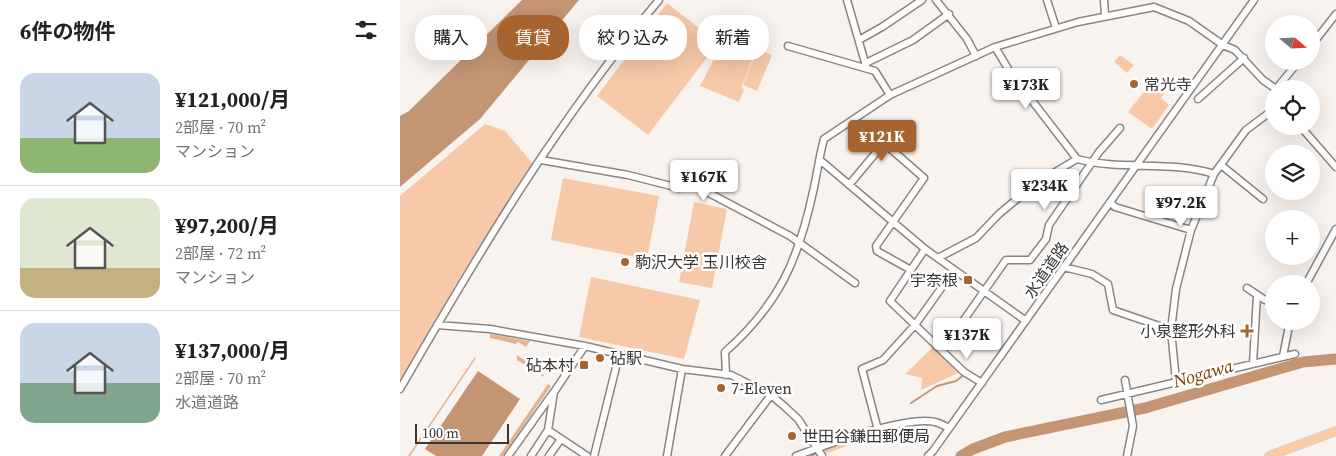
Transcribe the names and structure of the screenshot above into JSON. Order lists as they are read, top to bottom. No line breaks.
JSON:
{"streets":{"street":["水道道路"]},"water":["Nogawa"],"places":{"other":["常光寺","駒沢大学 玉川校舎","砧駅","7-Eleven","世田谷鎌田郵便局"],"transit":["宇奈根","砧本村"],"health":["小泉整形外科"]},"scale_bar":"100 m","north":"right","page":{"heading":"6件の物件","map_buttons":["+","−"],"chip":["購入","賃貸","絞り込み","新着"],"list":[{"name":"¥121,000/月","note":"2部屋 · 70 m² · マンション"},{"name":"¥97,200/月","note":"2部屋 · 72 m² · マンション"},{"name":"¥137,000/月","note":"2部屋 · 70 m² · 水道道路"}],"price":["¥173K","¥121K","¥167K","¥234K","¥97.2K","¥137K"],"scale":"100 m"}}
